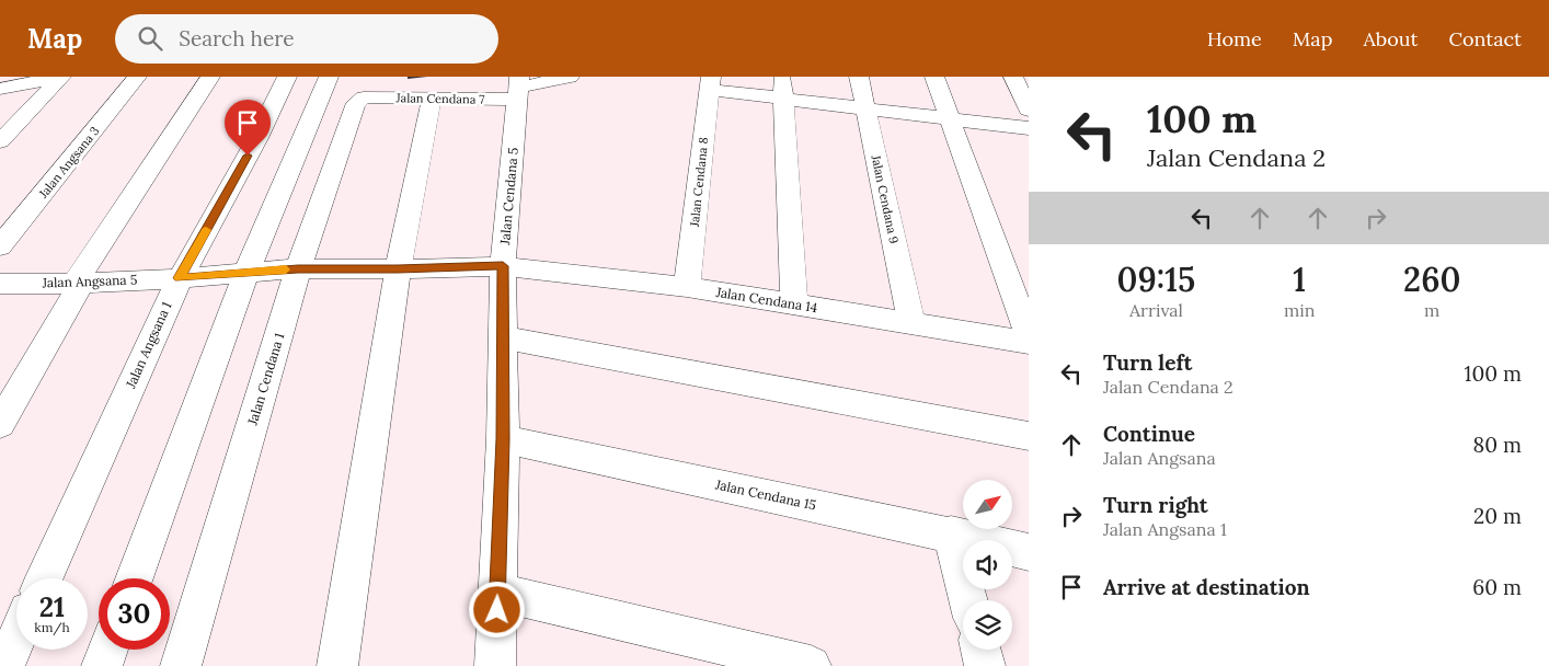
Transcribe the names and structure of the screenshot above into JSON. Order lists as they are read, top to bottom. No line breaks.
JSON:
{"streets":{"street":["Jalan Cendana 7","Jalan Angsana 3","Jalan Cendana 8","Jalan Cendana 5","Jalan Cendana 9","Jalan Angsana 5","Jalan Cendana 14","Jalan Angsana 1","Jalan Cendana 1","Jalan Cendana 15"]},"crossings":[["Jalan Cendana 7","Jalan Cendana 5"],["Jalan Cendana 7","Jalan Cendana 1"],["Jalan Cendana 8","Jalan Cendana 14"],["Jalan Cendana 5","Jalan Cendana 14"],["Jalan Cendana 5","Jalan Cendana 15"],["Jalan Cendana 9","Jalan Cendana 14"],["Jalan Angsana 5","Jalan Cendana 14"],["Jalan Angsana 5","Jalan Angsana 1"],["Jalan Angsana 5","Jalan Cendana 1"],["Jalan Cendana 14","Jalan Cendana 1"]],"north":"top right","page":{"header":"Map","search":"Search here","nav":["Home","Map","About","Contact"],"turn":["100 m","Jalan Cendana 2"],"eta":["09:15","Arrival","1","min","260","m"],"list":[{"name":"Turn left","note":"Jalan Cendana 2","value":"100 m"},{"name":"Continue","note":"Jalan Angsana","value":"80 m"},{"name":"Turn right","note":"Jalan Angsana 1","value":"20 m"},{"name":"Arrive at destination","value":"60 m"}],"speed":"21 km/h","limit":"30"}}
